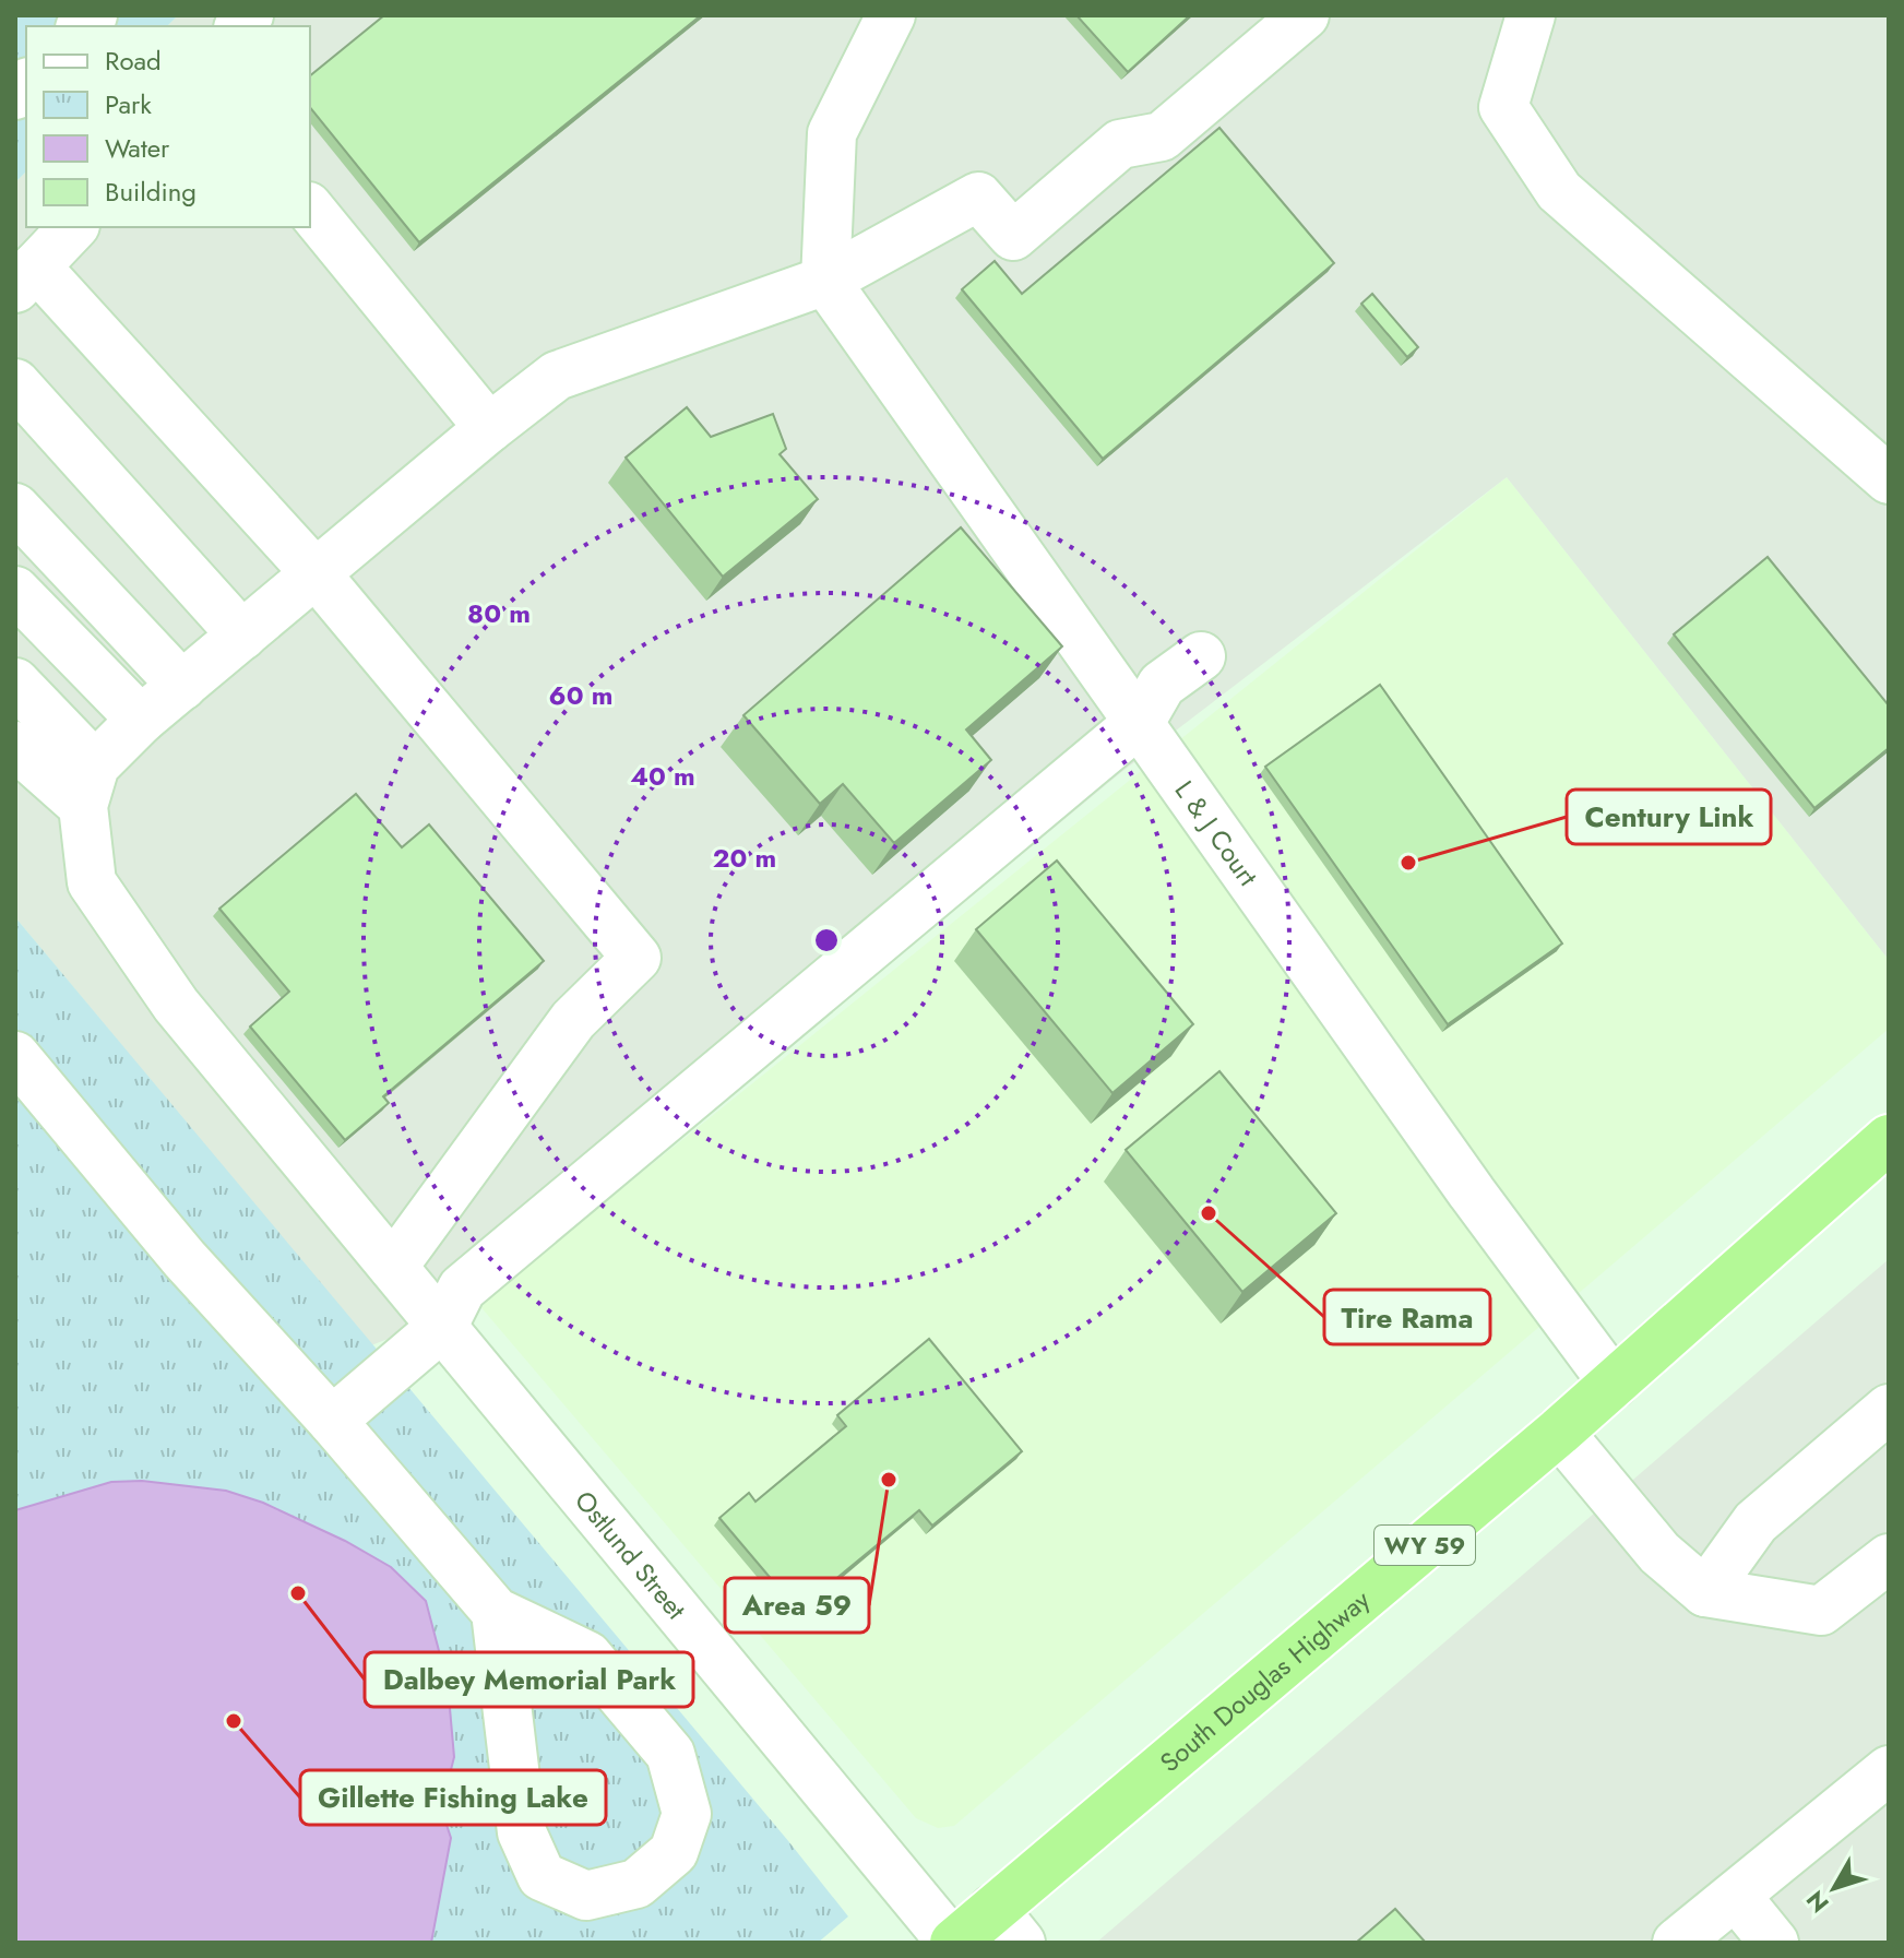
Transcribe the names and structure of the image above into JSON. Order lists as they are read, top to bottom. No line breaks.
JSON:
{"streets":{"highway":["WY 59","South Douglas Highway"],"street":["L & J Court","Ostlund Street"]},"crossings":[["L & J Court","South Douglas Highway"],["Ostlund Street","South Douglas Highway"]],"places":["Century Link","Tire Rama","Area 59","Dalbey Memorial Park","Gillette Fishing Lake"],"legend":["Road","Park","Water","Building"],"north":"bottom left","rings":["80 m","60 m","40 m","20 m"]}
